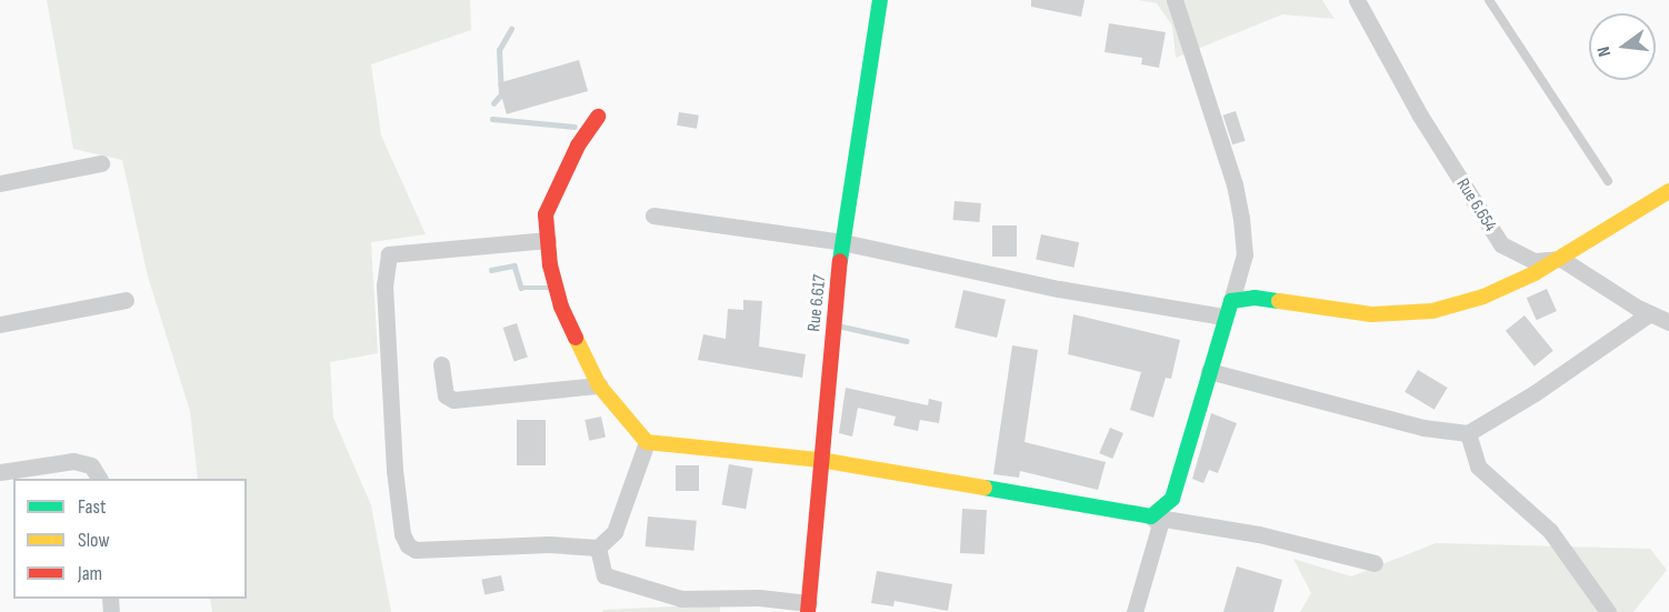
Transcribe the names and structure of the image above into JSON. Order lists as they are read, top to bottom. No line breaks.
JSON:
{"streets":{"street":["Rue 6.654","Rue 6.617"]},"legend":["Fast","Slow","Jam"],"north":"left"}
